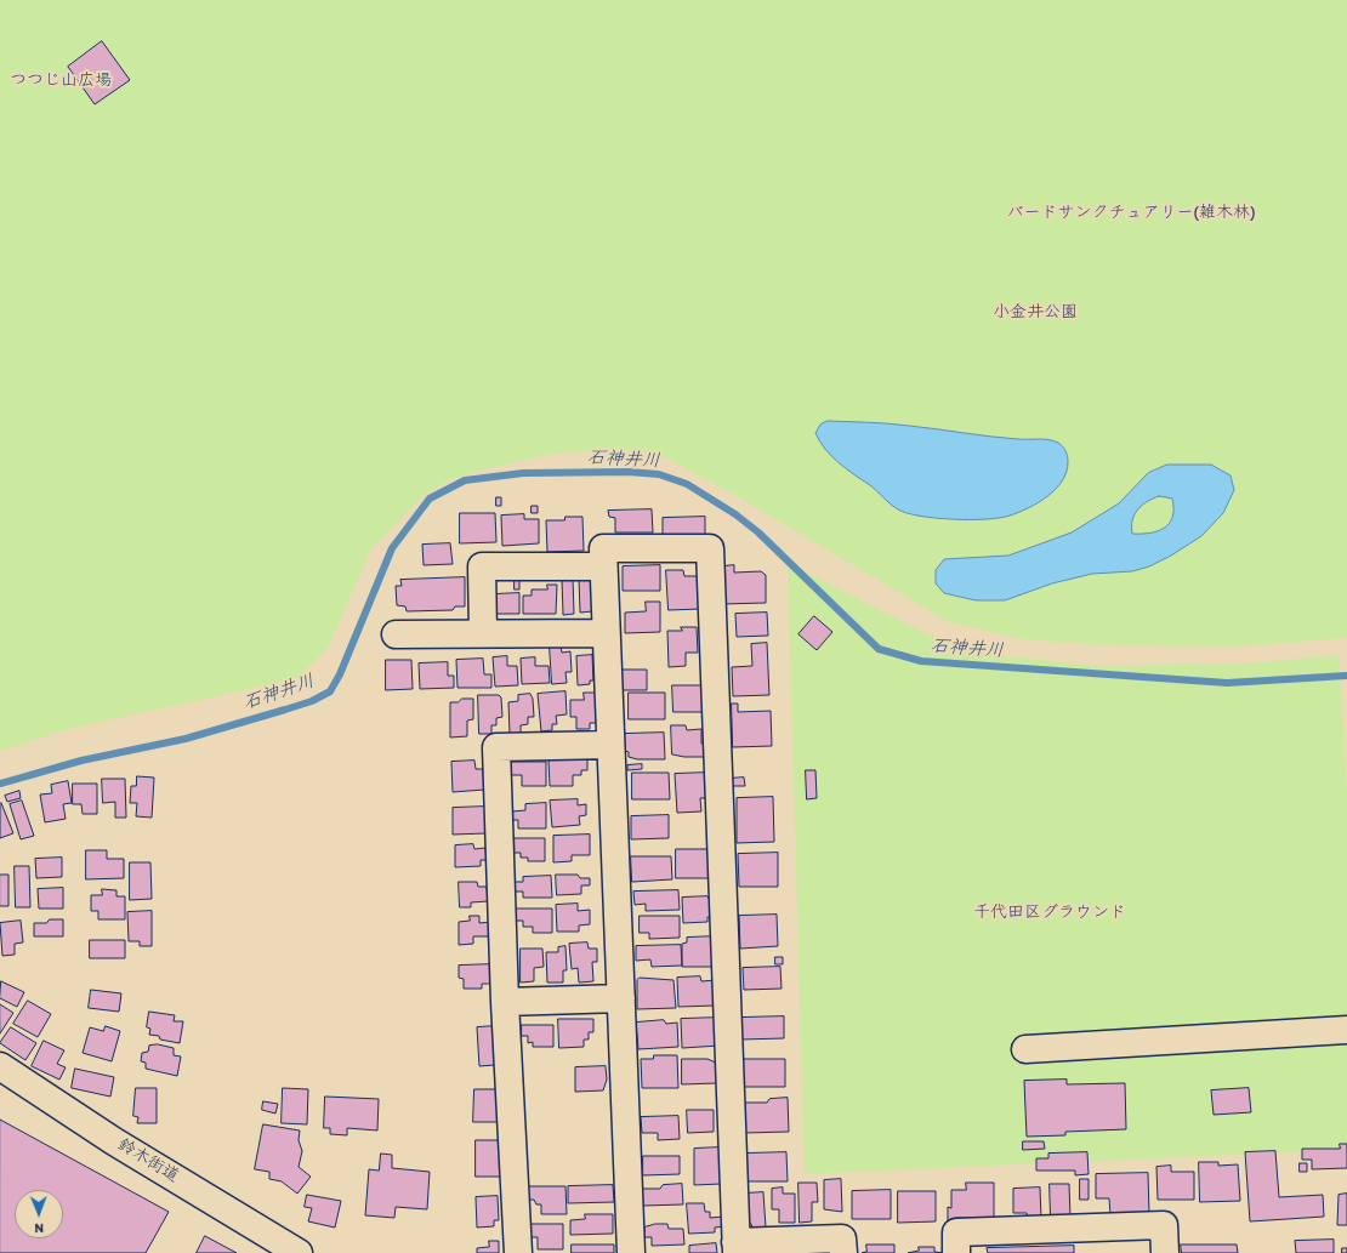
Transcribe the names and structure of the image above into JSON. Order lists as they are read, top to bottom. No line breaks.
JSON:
{"streets":{"street":["鈴木街道"]},"water":["石神井川"],"parks":["つつじ山広場","バードサンクチュアリー(雑木林)","小金井公園","千代田区グラウンド"],"north":"bottom"}
